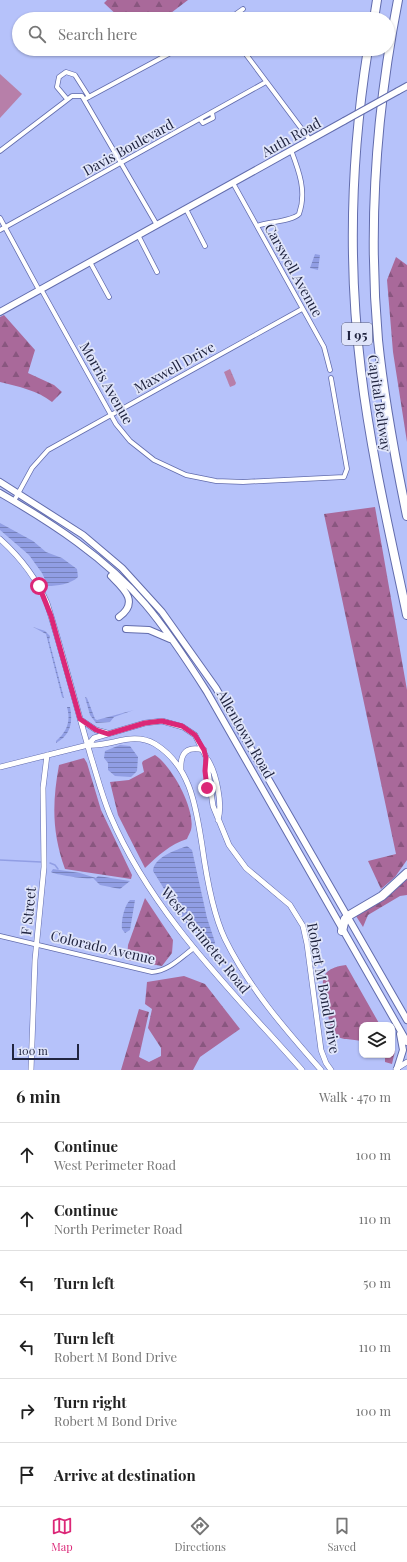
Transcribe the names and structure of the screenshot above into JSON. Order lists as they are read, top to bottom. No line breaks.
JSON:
{"streets":{"highway":["I 95","Capital Beltway"],"main road":["Auth Road","Allentown Road"],"street":["Davis Boulevard","Carswell Avenue","Maxwell Drive","Morris Avenue","F Street","West Perimeter Road","Colorado Avenue","Robert M Bond Drive"]},"crossings":[["Auth Road","Carswell Avenue"],["Auth Road","Morris Avenue"],["Davis Boulevard","Morris Avenue"],["Carswell Avenue","Maxwell Drive"],["Maxwell Drive","Morris Avenue"],["Maxwell Drive","Allentown Road"],["F Street","Colorado Avenue"],["West Perimeter Road","Colorado Avenue"],["West Perimeter Road","Robert M Bond Drive"]],"scale_bar":"100 m","page":{"search":"Search here","scale":"100 m","heading":["6 min","Walk · 470 m"],"list":[["Continue","West Perimeter Road","100 m"],["Continue","North Perimeter Road","110 m"],["Turn left","50 m"],["Turn left","Robert M Bond Drive","110 m"],["Turn right","Robert M Bond Drive","100 m"],"Arrive at destination"],"nav":["Map","Directions","Saved"]}}
